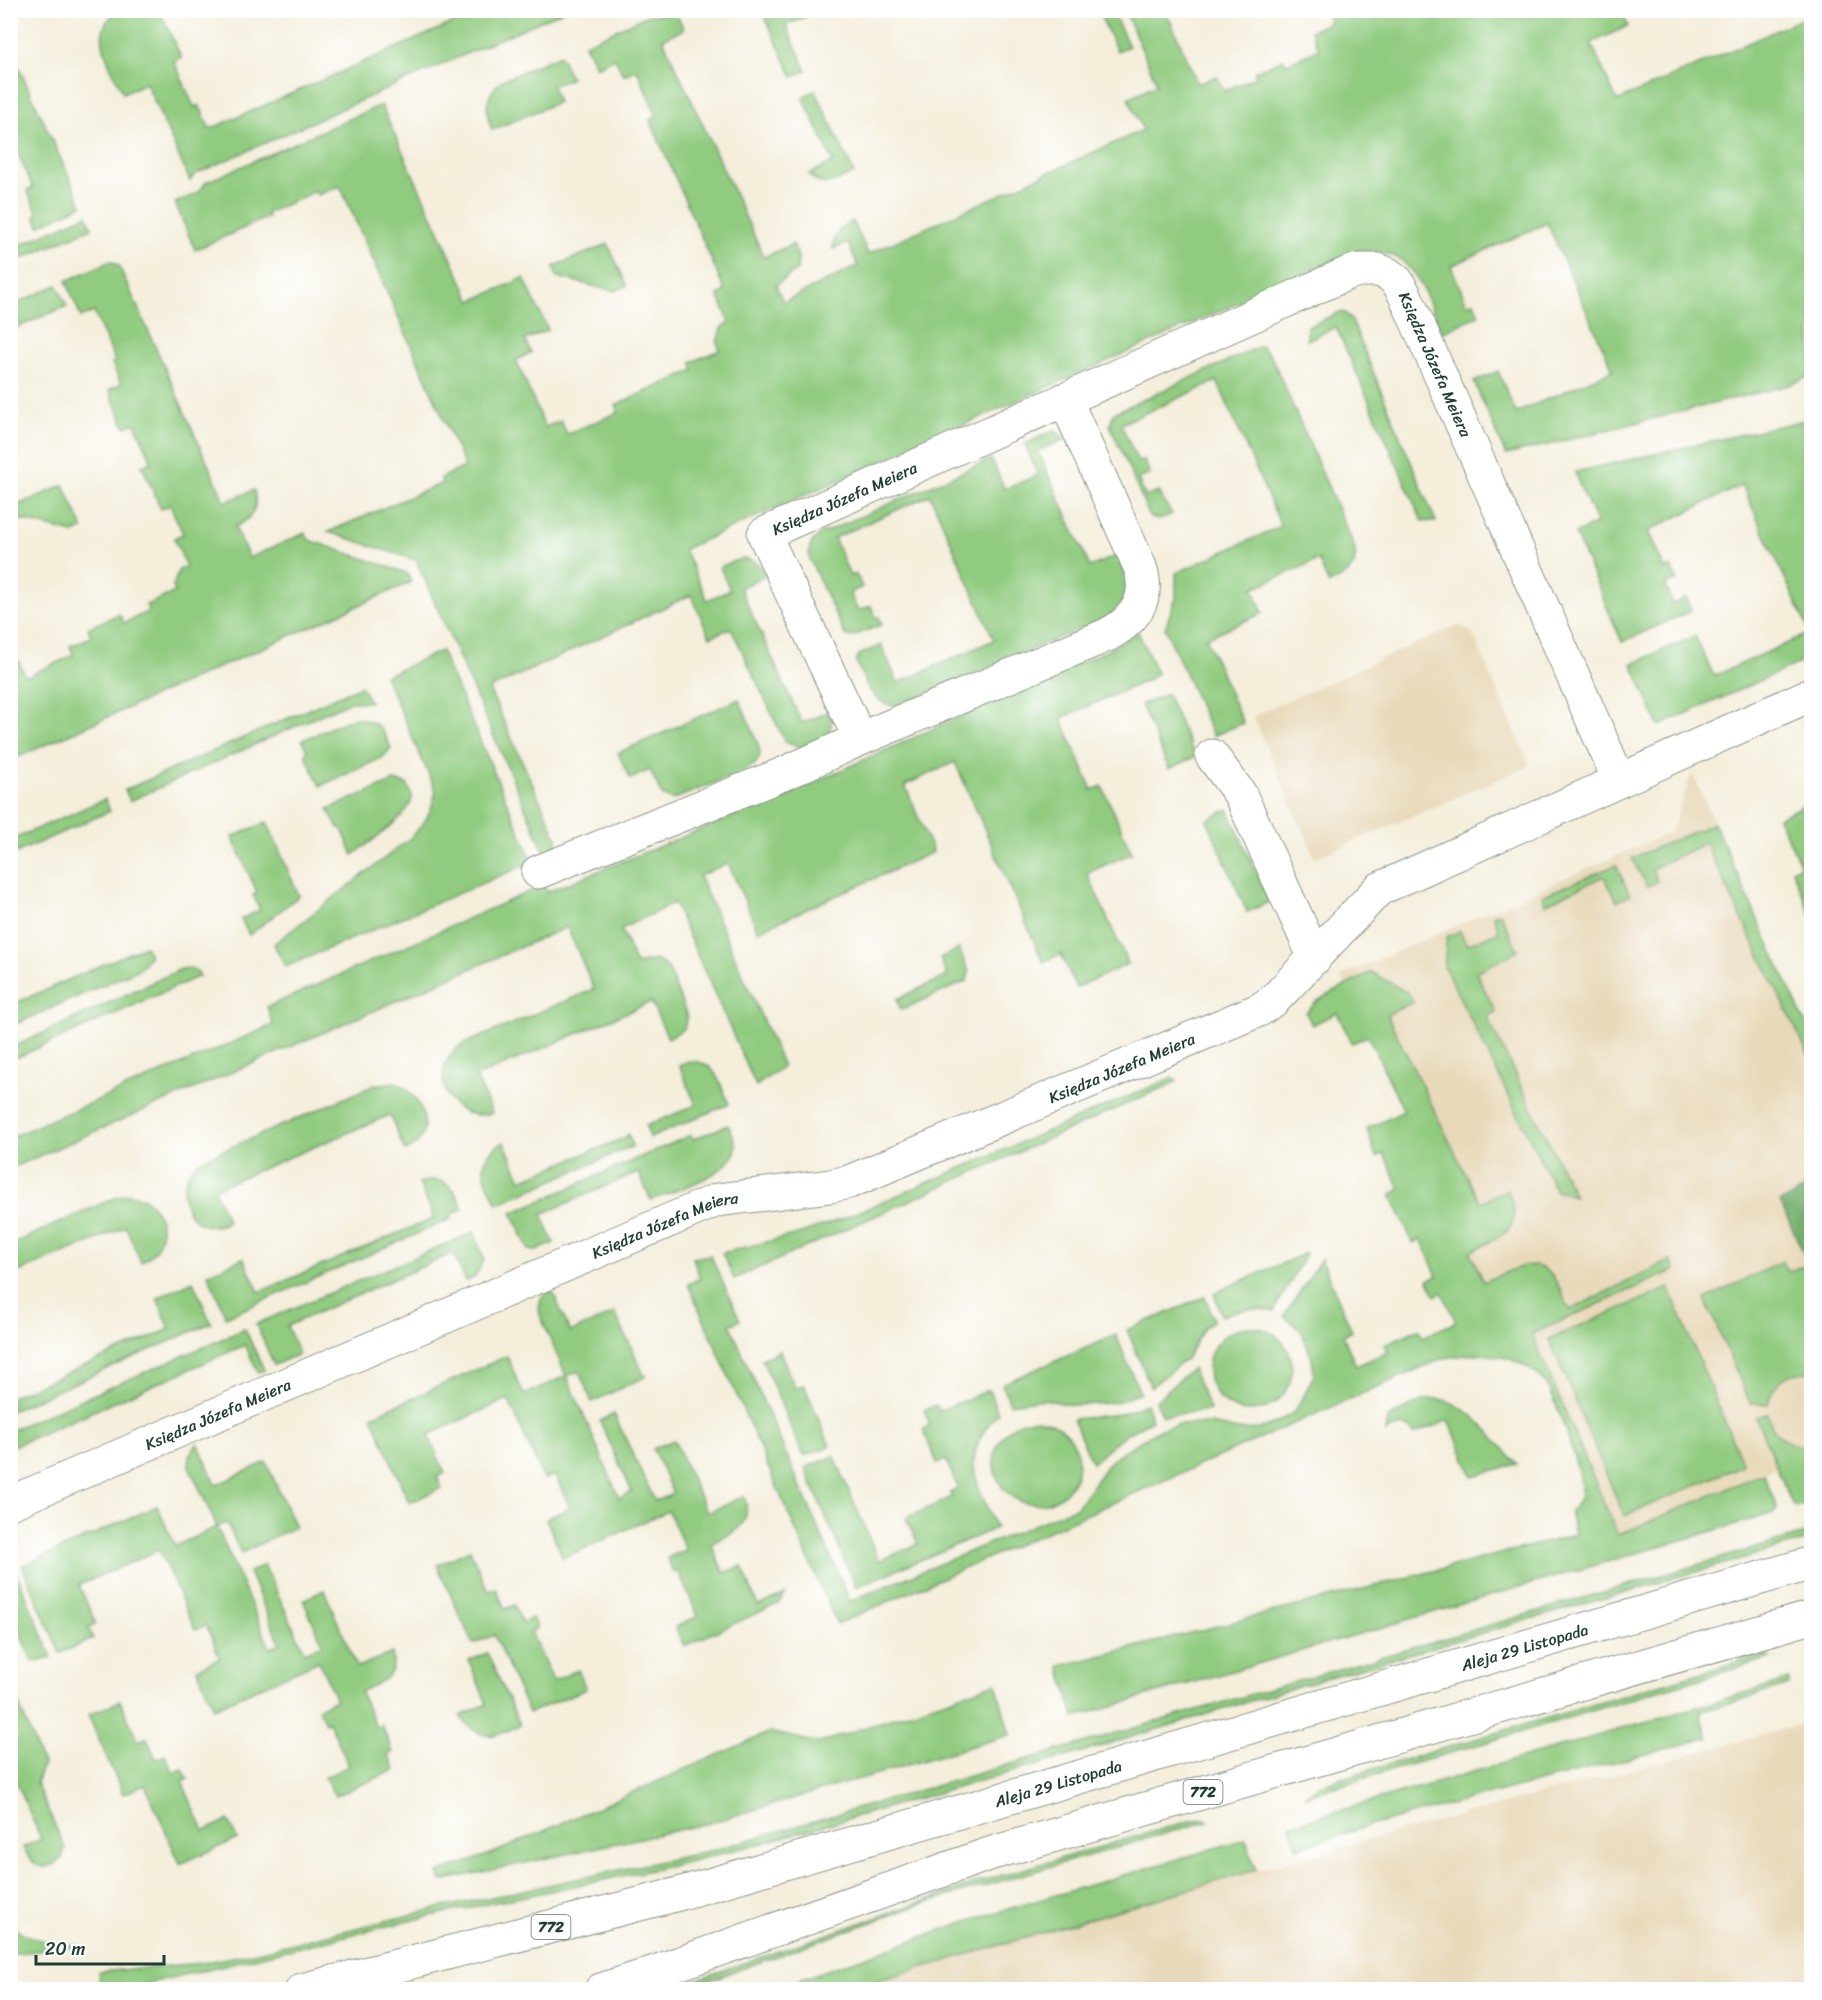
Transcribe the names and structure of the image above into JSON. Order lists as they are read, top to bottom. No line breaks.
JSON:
{"streets":{"street":["Księdza Józefa Meiera","Aleja 29 Listopada","772"]},"scale_bar":"20 m"}
